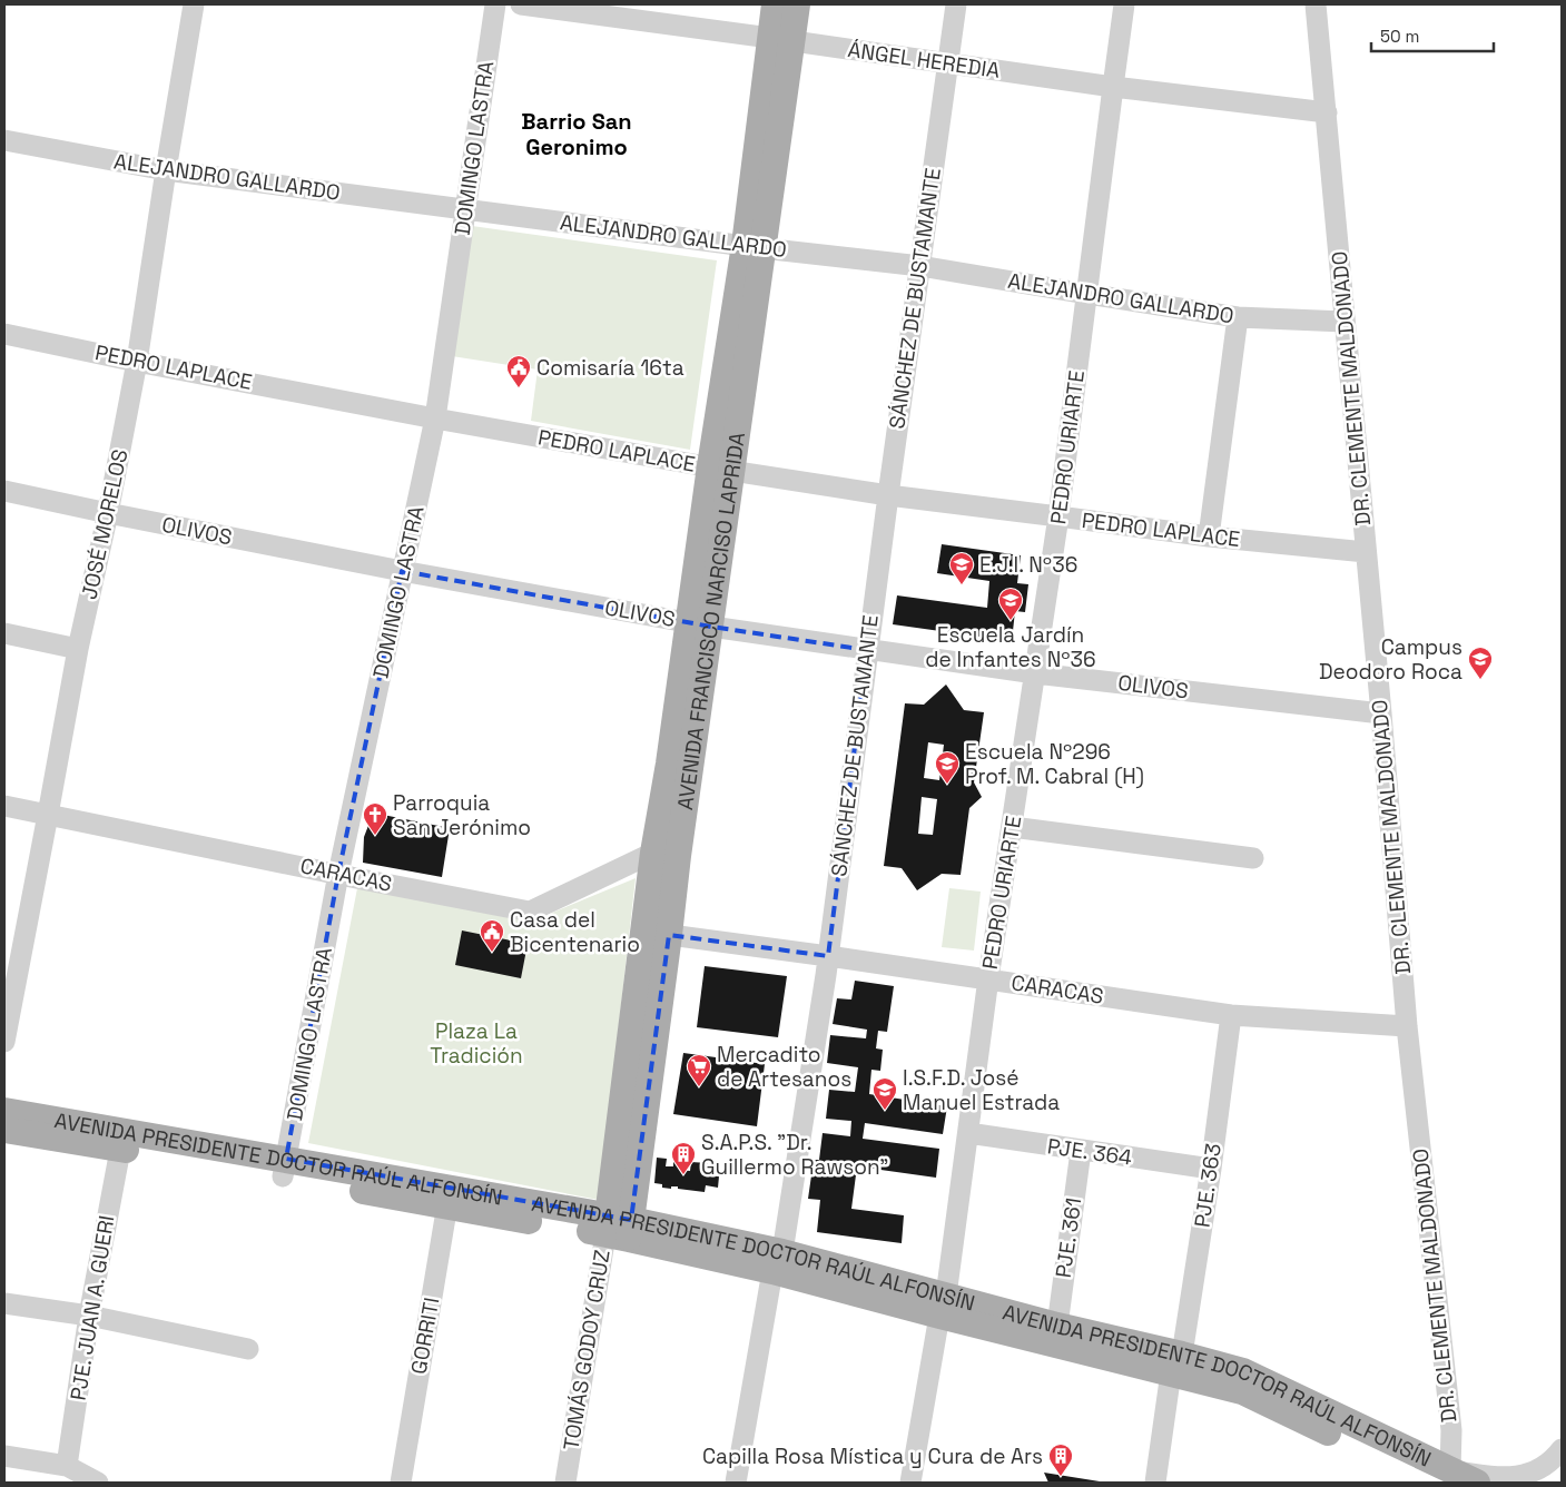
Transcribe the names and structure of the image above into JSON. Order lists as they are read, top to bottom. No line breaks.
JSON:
{"streets":{"main road":["AVENIDA FRANCISCO NARCISO LAPRIDA","AVENIDA PRESIDENTE DOCTOR RAÚL ALFONSÍN"],"street":["ÁNGEL HEREDIA","DOMINGO LASTRA","ALEJANDRO GALLARDO","SÁNCHEZ DE BUSTAMANTE","PEDRO LAPLACE","DR. CLEMENTE MALDONADO","PEDRO URIARTE","JOSÉ MORELOS","OLIVOS","CARACAS","PJE. 364","PJE. 363","PJE. 361","PJE. JUAN A. GUERI","GORRITI","TOMÁS GODOY CRUZ"]},"crossings":[["ÁNGEL HEREDIA","SÁNCHEZ DE BUSTAMANTE"],["ÁNGEL HEREDIA","DR. CLEMENTE MALDONADO"],["ÁNGEL HEREDIA","PEDRO URIARTE"],["ÁNGEL HEREDIA","AVENIDA FRANCISCO NARCISO LAPRIDA"],["DOMINGO LASTRA","ALEJANDRO GALLARDO"],["DOMINGO LASTRA","PEDRO LAPLACE"],["DOMINGO LASTRA","OLIVOS"],["DOMINGO LASTRA","CARACAS"],["DOMINGO LASTRA","AVENIDA PRESIDENTE DOCTOR RAÚL ALFONSÍN"],["ALEJANDRO GALLARDO","SÁNCHEZ DE BUSTAMANTE"],["ALEJANDRO GALLARDO","DR. CLEMENTE MALDONADO"],["ALEJANDRO GALLARDO","PEDRO URIARTE"],["ALEJANDRO GALLARDO","JOSÉ MORELOS"],["ALEJANDRO GALLARDO","AVENIDA FRANCISCO NARCISO LAPRIDA"],["SÁNCHEZ DE BUSTAMANTE","PEDRO LAPLACE"],["SÁNCHEZ DE BUSTAMANTE","OLIVOS"],["SÁNCHEZ DE BUSTAMANTE","CARACAS"],["SÁNCHEZ DE BUSTAMANTE","AVENIDA PRESIDENTE DOCTOR RAÚL ALFONSÍN"],["PEDRO LAPLACE","DR. CLEMENTE MALDONADO"],["PEDRO LAPLACE","PEDRO URIARTE"],["PEDRO LAPLACE","JOSÉ MORELOS"],["PEDRO LAPLACE","AVENIDA FRANCISCO NARCISO LAPRIDA"],["DR. CLEMENTE MALDONADO","OLIVOS"],["DR. CLEMENTE MALDONADO","CARACAS"],["DR. CLEMENTE MALDONADO","AVENIDA PRESIDENTE DOCTOR RAÚL ALFONSÍN"],["PEDRO URIARTE","OLIVOS"],["PEDRO URIARTE","CARACAS"],["PEDRO URIARTE","PJE. 364"],["PEDRO URIARTE","AVENIDA PRESIDENTE DOCTOR RAÚL ALFONSÍN"],["JOSÉ MORELOS","OLIVOS"],["JOSÉ MORELOS","CARACAS"],["OLIVOS","AVENIDA FRANCISCO NARCISO LAPRIDA"],["AVENIDA FRANCISCO NARCISO LAPRIDA","CARACAS"],["AVENIDA FRANCISCO NARCISO LAPRIDA","AVENIDA PRESIDENTE DOCTOR RAÚL ALFONSÍN"],["AVENIDA FRANCISCO NARCISO LAPRIDA","TOMÁS GODOY CRUZ"],["CARACAS","PJE. 363"],["PJE. 364","PJE. 363"],["PJE. 364","PJE. 361"],["AVENIDA PRESIDENTE DOCTOR RAÚL ALFONSÍN","PJE. 363"],["AVENIDA PRESIDENTE DOCTOR RAÚL ALFONSÍN","PJE. 361"],["AVENIDA PRESIDENTE DOCTOR RAÚL ALFONSÍN","PJE. JUAN A. GUERI"],["AVENIDA PRESIDENTE DOCTOR RAÚL ALFONSÍN","GORRITI"],["AVENIDA PRESIDENTE DOCTOR RAÚL ALFONSÍN","TOMÁS GODOY CRUZ"]],"districts":["Barrio San Geronimo"],"parks":["Plaza La Tradición"],"places":{"public building":["Comisaría 16ta","Casa del Bicentenario"],"school or university":["E.J.I. Nº36","Escuela Jardín de Infantes Nº36","Campus Deodoro Roca","Escuela Nº296 Prof. M. Cabral (H)","I.S.F.D. José Manuel Estrada"],"church":["Parroquia San Jerónimo"],"supermarket":["Mercadito de Artesanos"],"building":["S.A.P.S. \"Dr. Guillermo Rawson\"","Capilla Rosa Mística y Cura de Ars"]},"scale_bar":"50 m"}
